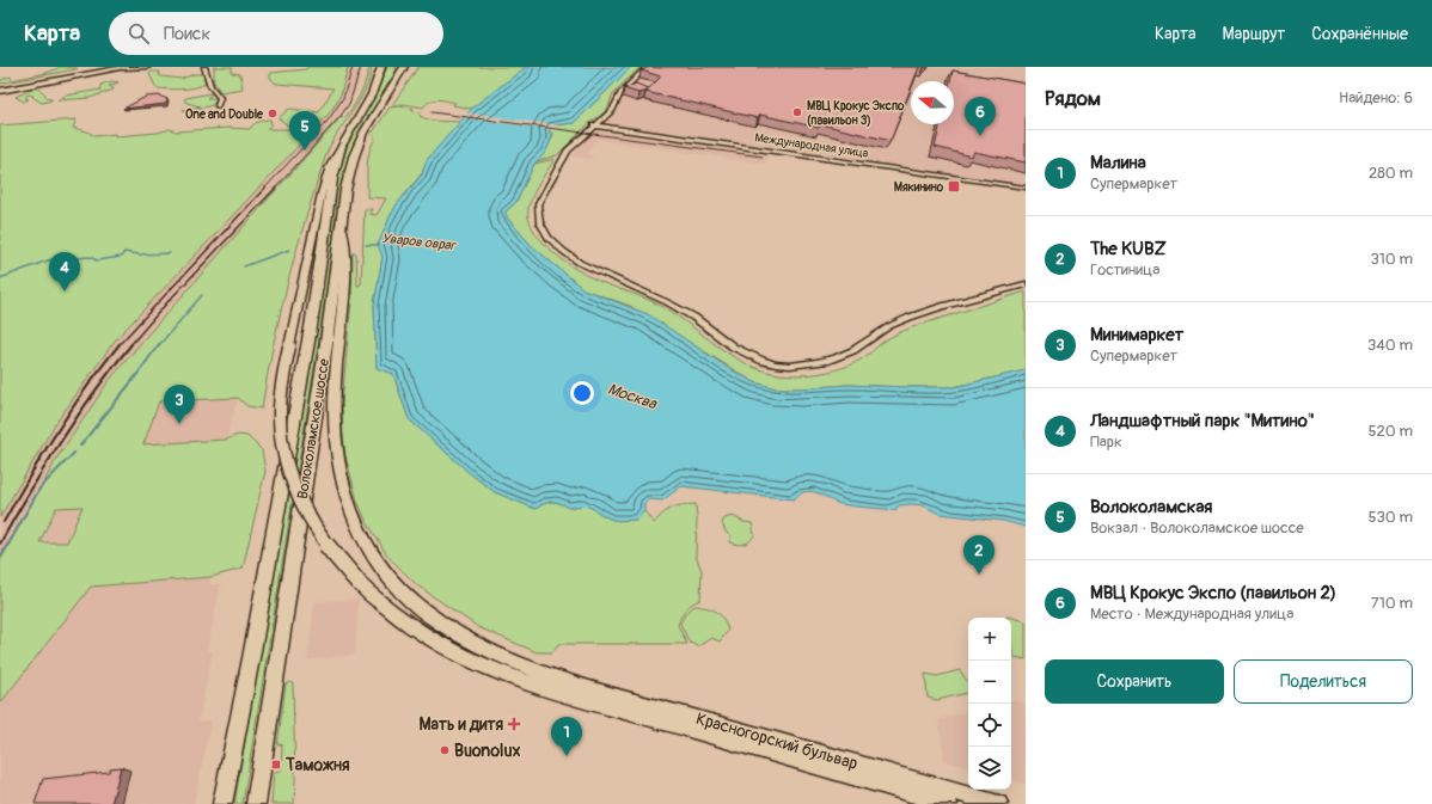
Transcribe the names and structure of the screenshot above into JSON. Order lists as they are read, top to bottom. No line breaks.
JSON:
{"streets":{"main road":["Волоколамское шоссе","Красногорский бульвар"],"street":["Международная улица"]},"crossings":[["Волоколамское шоссе","Красногорский бульвар"]],"water":["Уваров овраг","Москва"],"places":{"other":["МВЦ Крокус Экспо (павильон 3)","One and Double","Buonolux"],"transit":["Мякинино","Таможня"],"health":["Мать и дитя"]},"north":"left","page":{"header":"Карта","search":"Поиск","nav":["Карта","Маршрут","Сохранённые"],"heading":["Рядом","Найдено: 6"],"pins":["6","5","4","3","2","1"],"list":[{"mark":"1","name":"Малина","note":"Супермаркет","value":"280 m"},{"mark":"2","name":"The KUBZ","note":"Гостиница","value":"310 m"},{"mark":"3","name":"Минимаркет","note":"Супермаркет","value":"340 m"},{"mark":"4","name":"Ландшафтный парк \"Митино\"","note":"Парк","value":"520 m"},{"mark":"5","name":"Волоколамская","note":"Вокзал · Волоколамское шоссе","value":"530 m"},{"mark":"6","name":"МВЦ Крокус Экспо (павильон 2)","note":"Место · Международная улица","value":"710 m"}],"map_buttons":["+","−"],"buttons":["Сохранить","Поделиться"]}}
